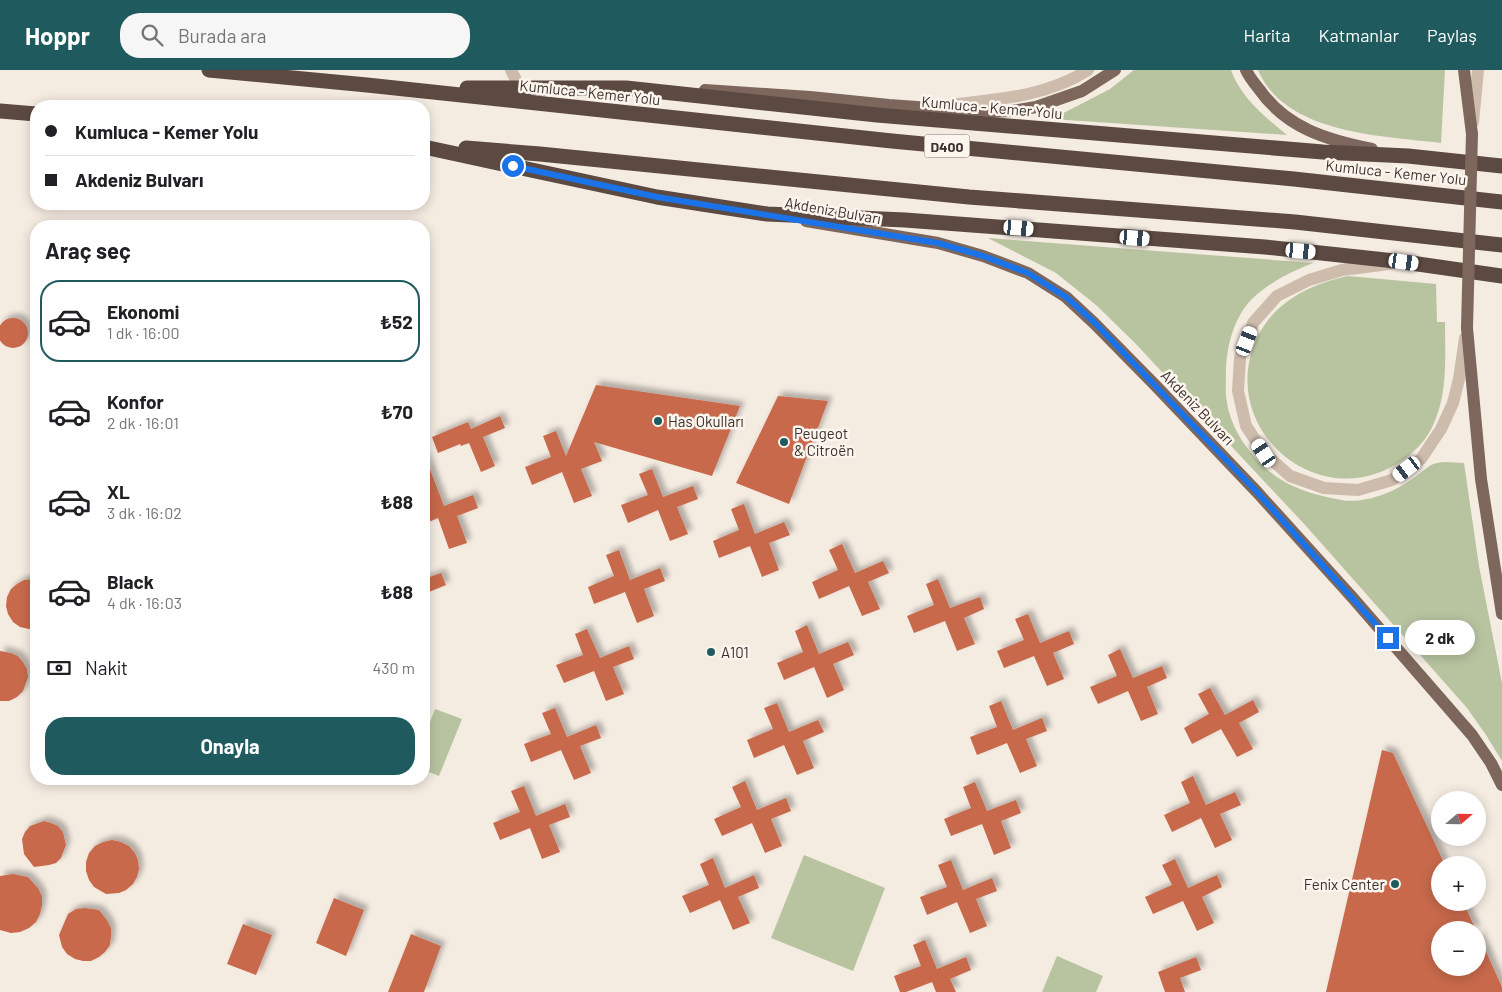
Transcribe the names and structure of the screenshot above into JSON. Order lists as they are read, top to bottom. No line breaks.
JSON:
{"streets":{"highway":["Kumluca - Kemer Yolu","D400"],"main road":["Akdeniz Bulvarı"]},"crossings":[["Kumluca - Kemer Yolu","D400"]],"places":["Has Okulları","Peugeot & Citroën","A101","Fenix Center"],"north":"right","page":{"header":"Hoppr","search":"Burada ara","nav":["Harita","Katmanlar","Paylaş"],"banner":["Kumluca - Kemer Yolu","Akdeniz Bulvarı"],"heading":"Araç seç","list":[{"name":"Ekonomi","note":"1 dk · 16:00","value":"₺52"},{"name":"Konfor","note":"2 dk · 16:01","value":"₺70"},{"name":"XL","note":"3 dk · 16:02","value":"₺88"},{"name":"Black","note":"4 dk · 16:03","value":"₺88"}],"bubble":"2 dk","pay":["Nakit","430 m"],"buttons":"Onayla","map_buttons":["+","−"]}}
